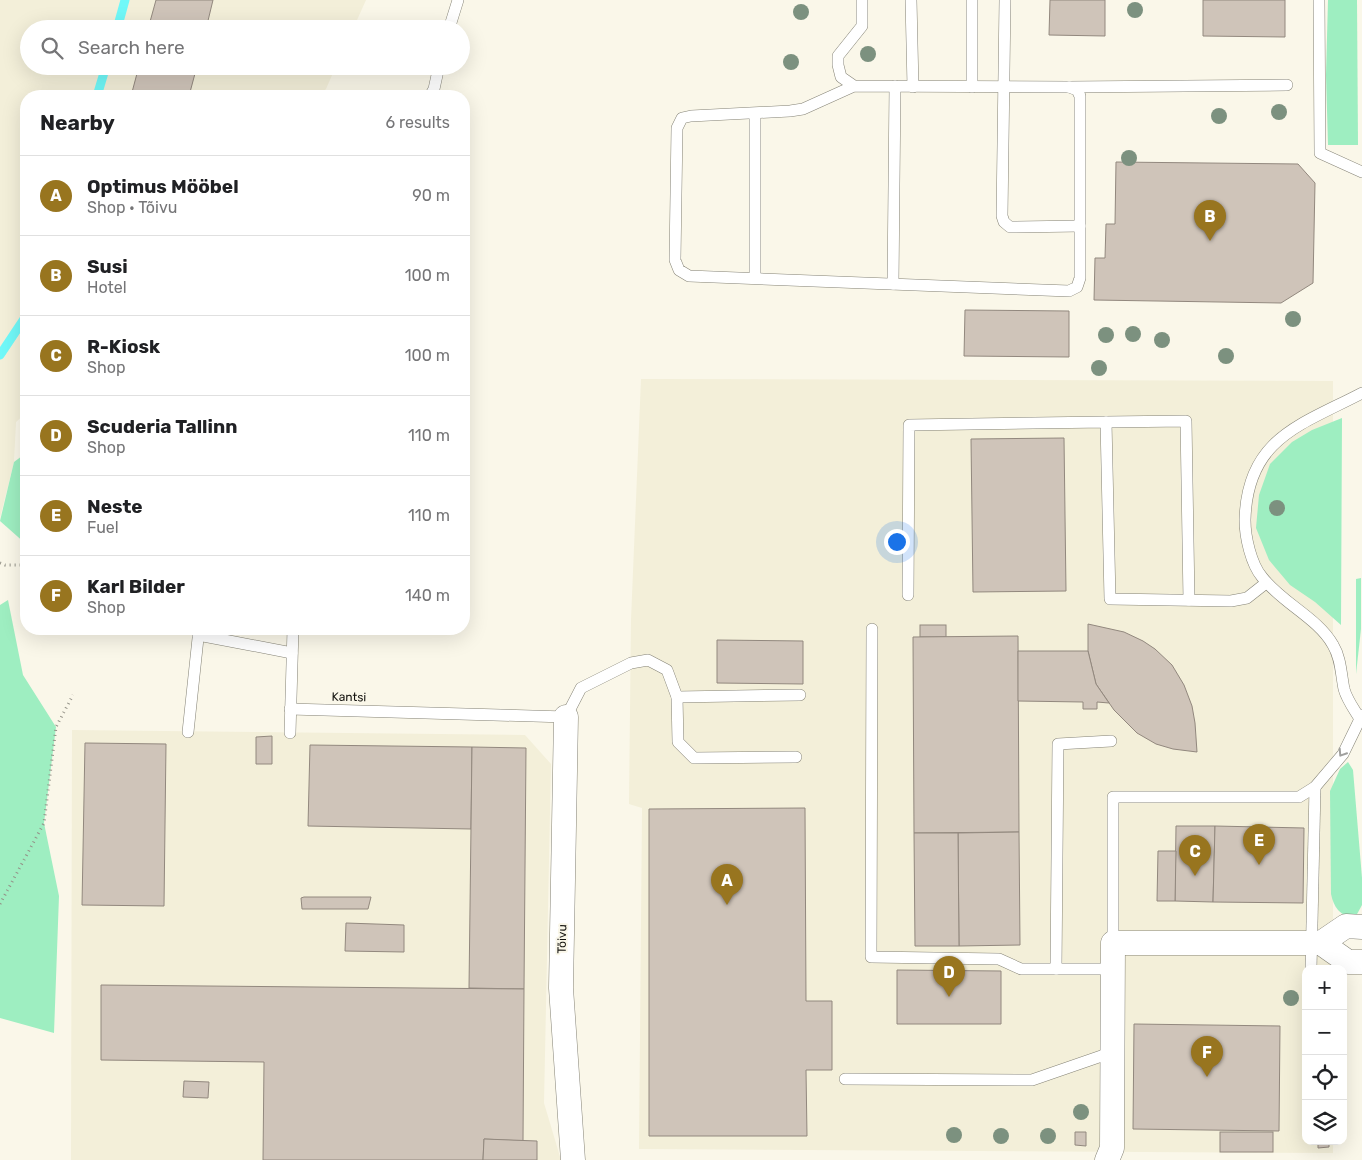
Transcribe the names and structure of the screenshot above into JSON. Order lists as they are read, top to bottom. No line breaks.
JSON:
{"streets":{"street":["Tõivu"],"lane":["Kantsi"]},"crossings":[["Kantsi","Tõivu"]],"page":{"search":"Search here","heading":["Nearby","6 results"],"list":[{"mark":"A","name":"Optimus Mööbel","note":"Shop · Tõivu","value":"90 m"},{"mark":"B","name":"Susi","note":"Hotel","value":"100 m"},{"mark":"C","name":"R-Kiosk","note":"Shop","value":"100 m"},{"mark":"D","name":"Scuderia Tallinn","note":"Shop","value":"110 m"},{"mark":"E","name":"Neste","note":"Fuel","value":"110 m"},{"mark":"F","name":"Karl Bilder","note":"Shop","value":"140 m"}],"pins":["B","E","C","A","D","F"],"map_buttons":["+","−"]}}
